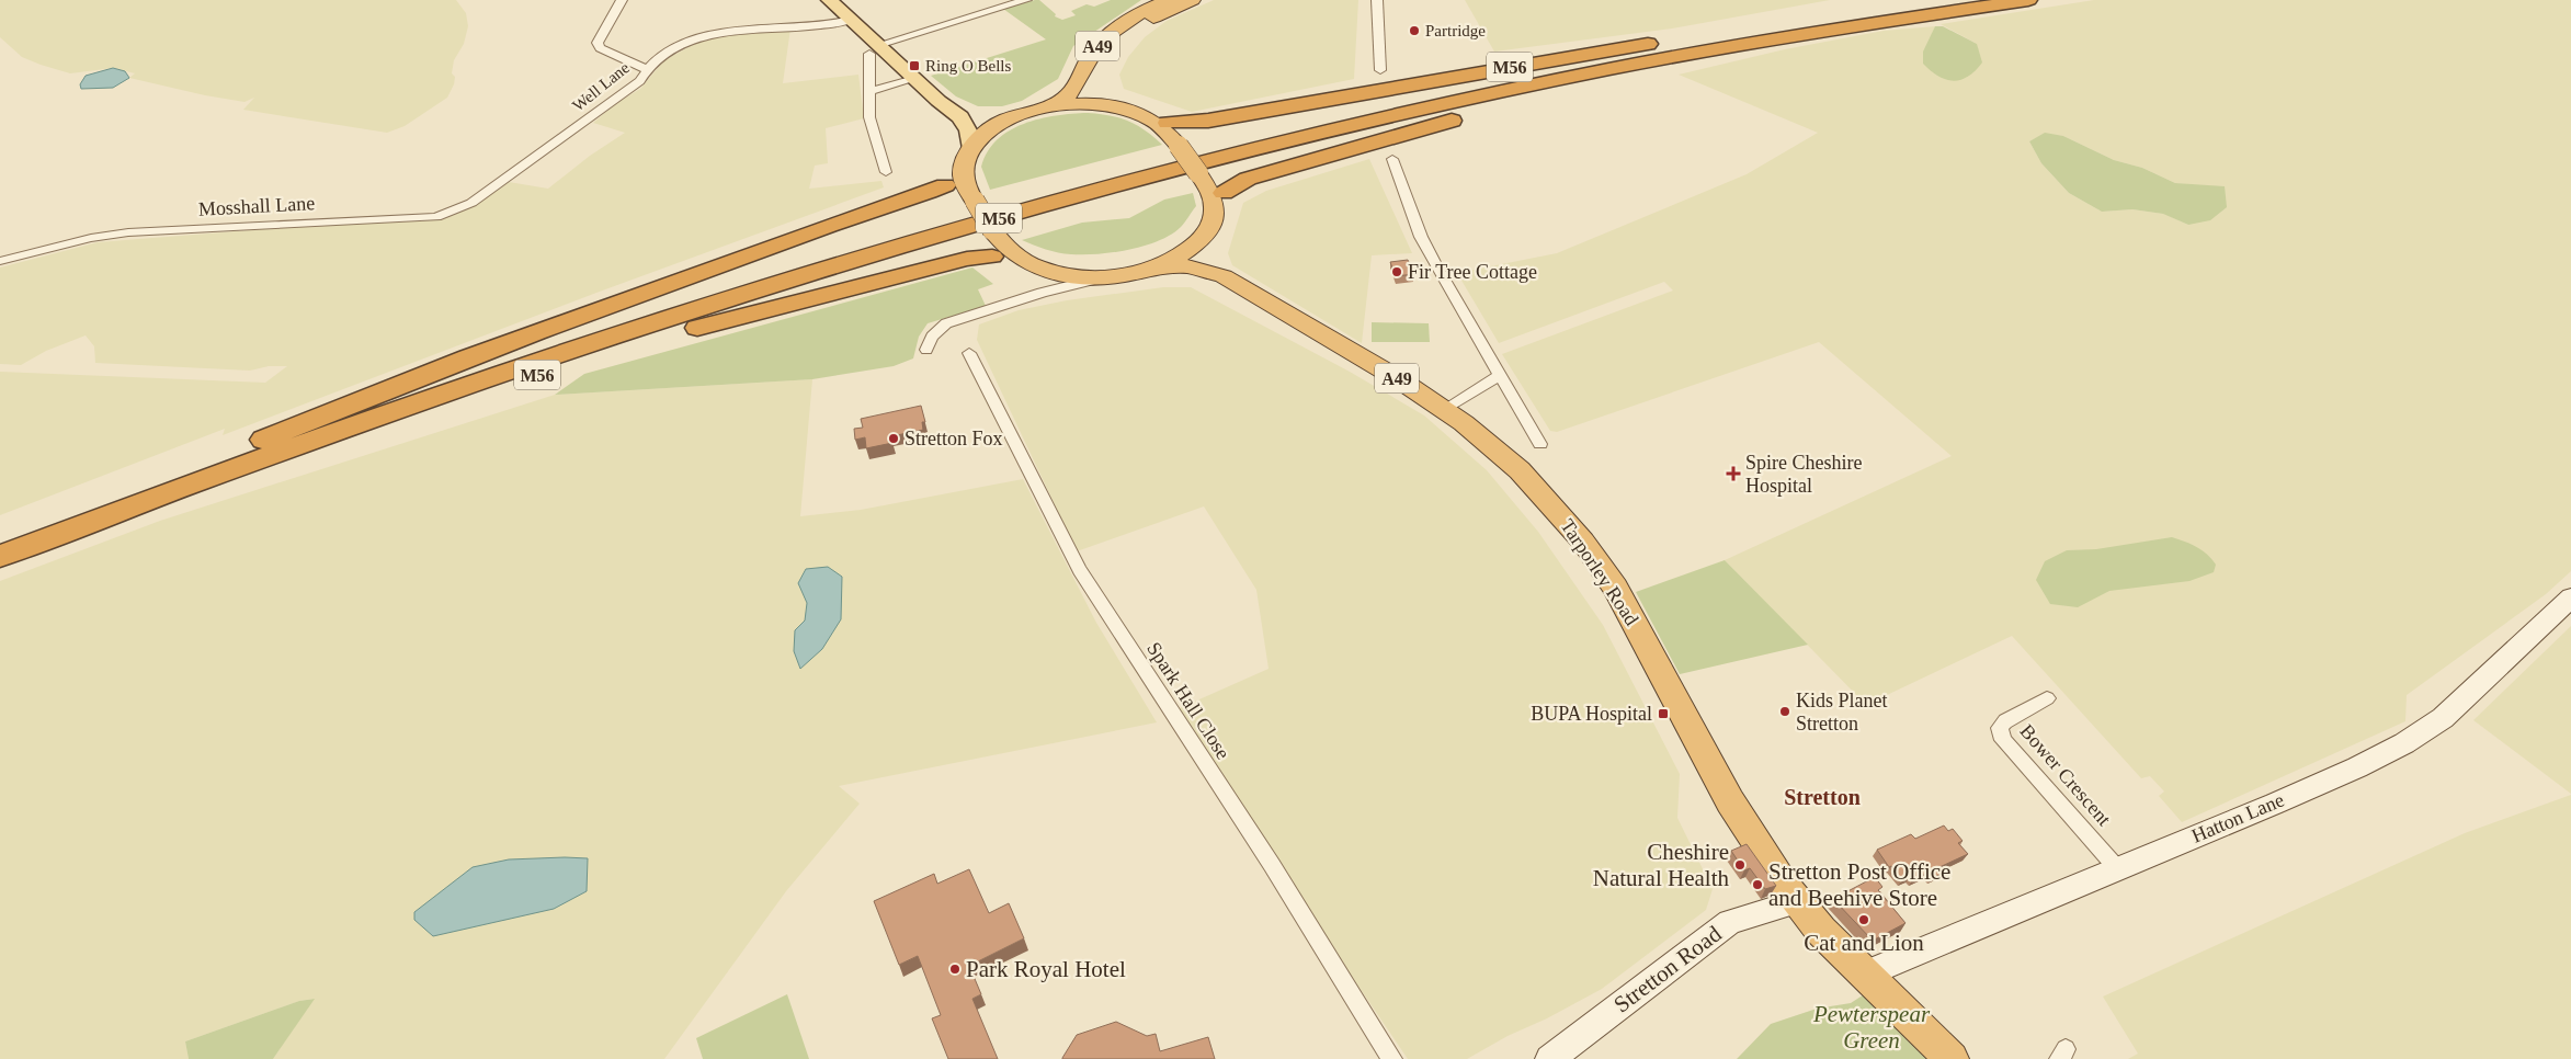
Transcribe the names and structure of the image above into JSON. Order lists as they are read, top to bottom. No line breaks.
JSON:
{"streets":{"highway":["A49","M56","Tarporley Road"],"main road":["Hatton Lane","Stretton Road"],"street":["Well Lane","Mosshall Lane","Spark Hall Close","Bower Crescent"]},"crossings":[["A49","Tarporley Road"],["A49","Hatton Lane"],["Well Lane","Mosshall Lane"],["Tarporley Road","Hatton Lane"],["Tarporley Road","Stretton Road"],["Bower Crescent","Hatton Lane"]],"districts":["Stretton"],"parks":["Pewterspear Green"],"places":{"other":["Partridge","Fir Tree Cottage","Stretton Fox","Kids Planet Stretton","Cheshire Natural Health","Stretton Post Office and Beehive Store","Cat and Lion","Park Royal Hotel"],"transit":["Ring O Bells","BUPA Hospital"],"health":["Spire Cheshire Hospital"]}}
